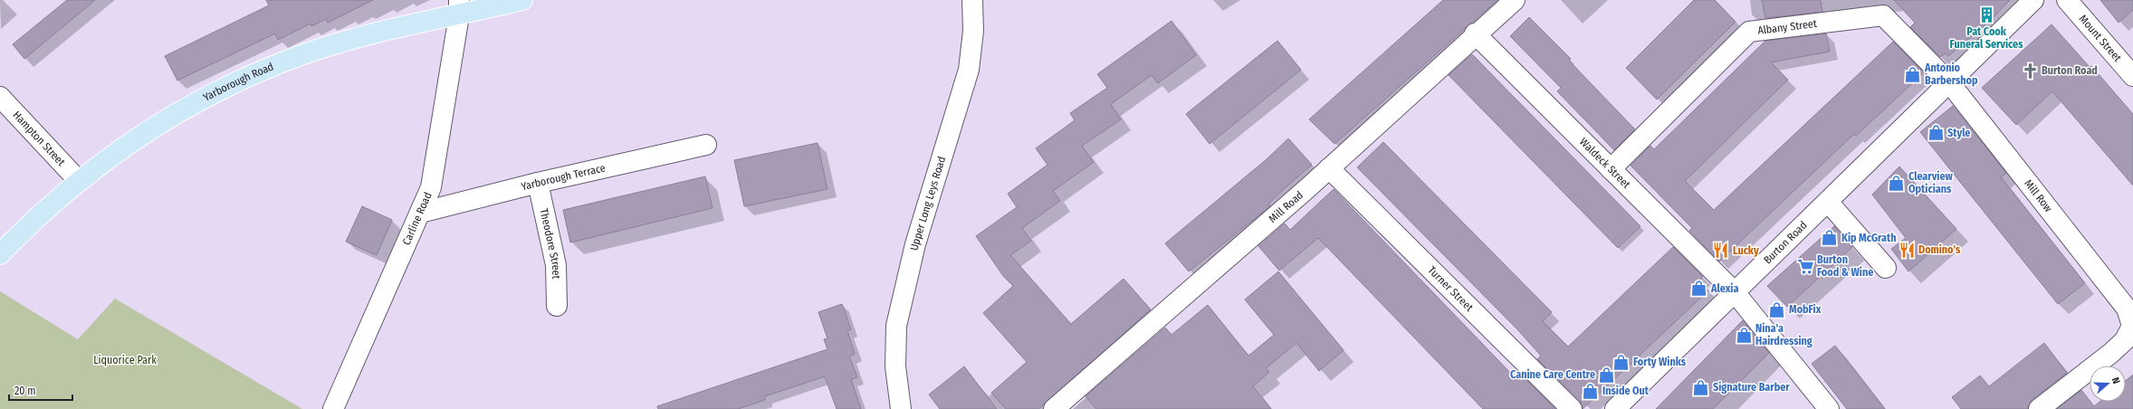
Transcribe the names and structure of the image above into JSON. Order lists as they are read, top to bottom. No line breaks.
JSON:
{"streets":{"main road":["Yarborough Road"],"street":["Albany Street","Mount Street","Hampton Street","Waldeck Street","Yarborough Terrace","Mill Row","Upper Long Leys Road","Mill Road","Carline Road","Burton Road","Theodore Street","Turner Street"]},"crossings":[["Albany Street","Waldeck Street"],["Albany Street","Mill Row"],["Albany Street","Burton Road"],["Yarborough Road","Hampton Street"],["Yarborough Road","Carline Road"],["Waldeck Street","Mill Road"],["Waldeck Street","Burton Road"],["Yarborough Terrace","Carline Road"],["Yarborough Terrace","Theodore Street"],["Mill Row","Burton Road"],["Mill Road","Turner Street"]],"parks":["Liquorice Park"],"places":{"building":["Pat Cook Funeral Services"],"church":["Burton Road"],"shop":["Antonio Barbershop","Style","Clearview Opticians","Kip McGrath","Alexia","MobFix","Nina'a Hairdressing","Forty Winks","Canine Care Centre","Signature Barber","Inside Out"],"restaurant":["Domino's","Lucky"],"supermarket":["Burton Food & Wine"]},"scale_bar":"20 m","north":"right"}
